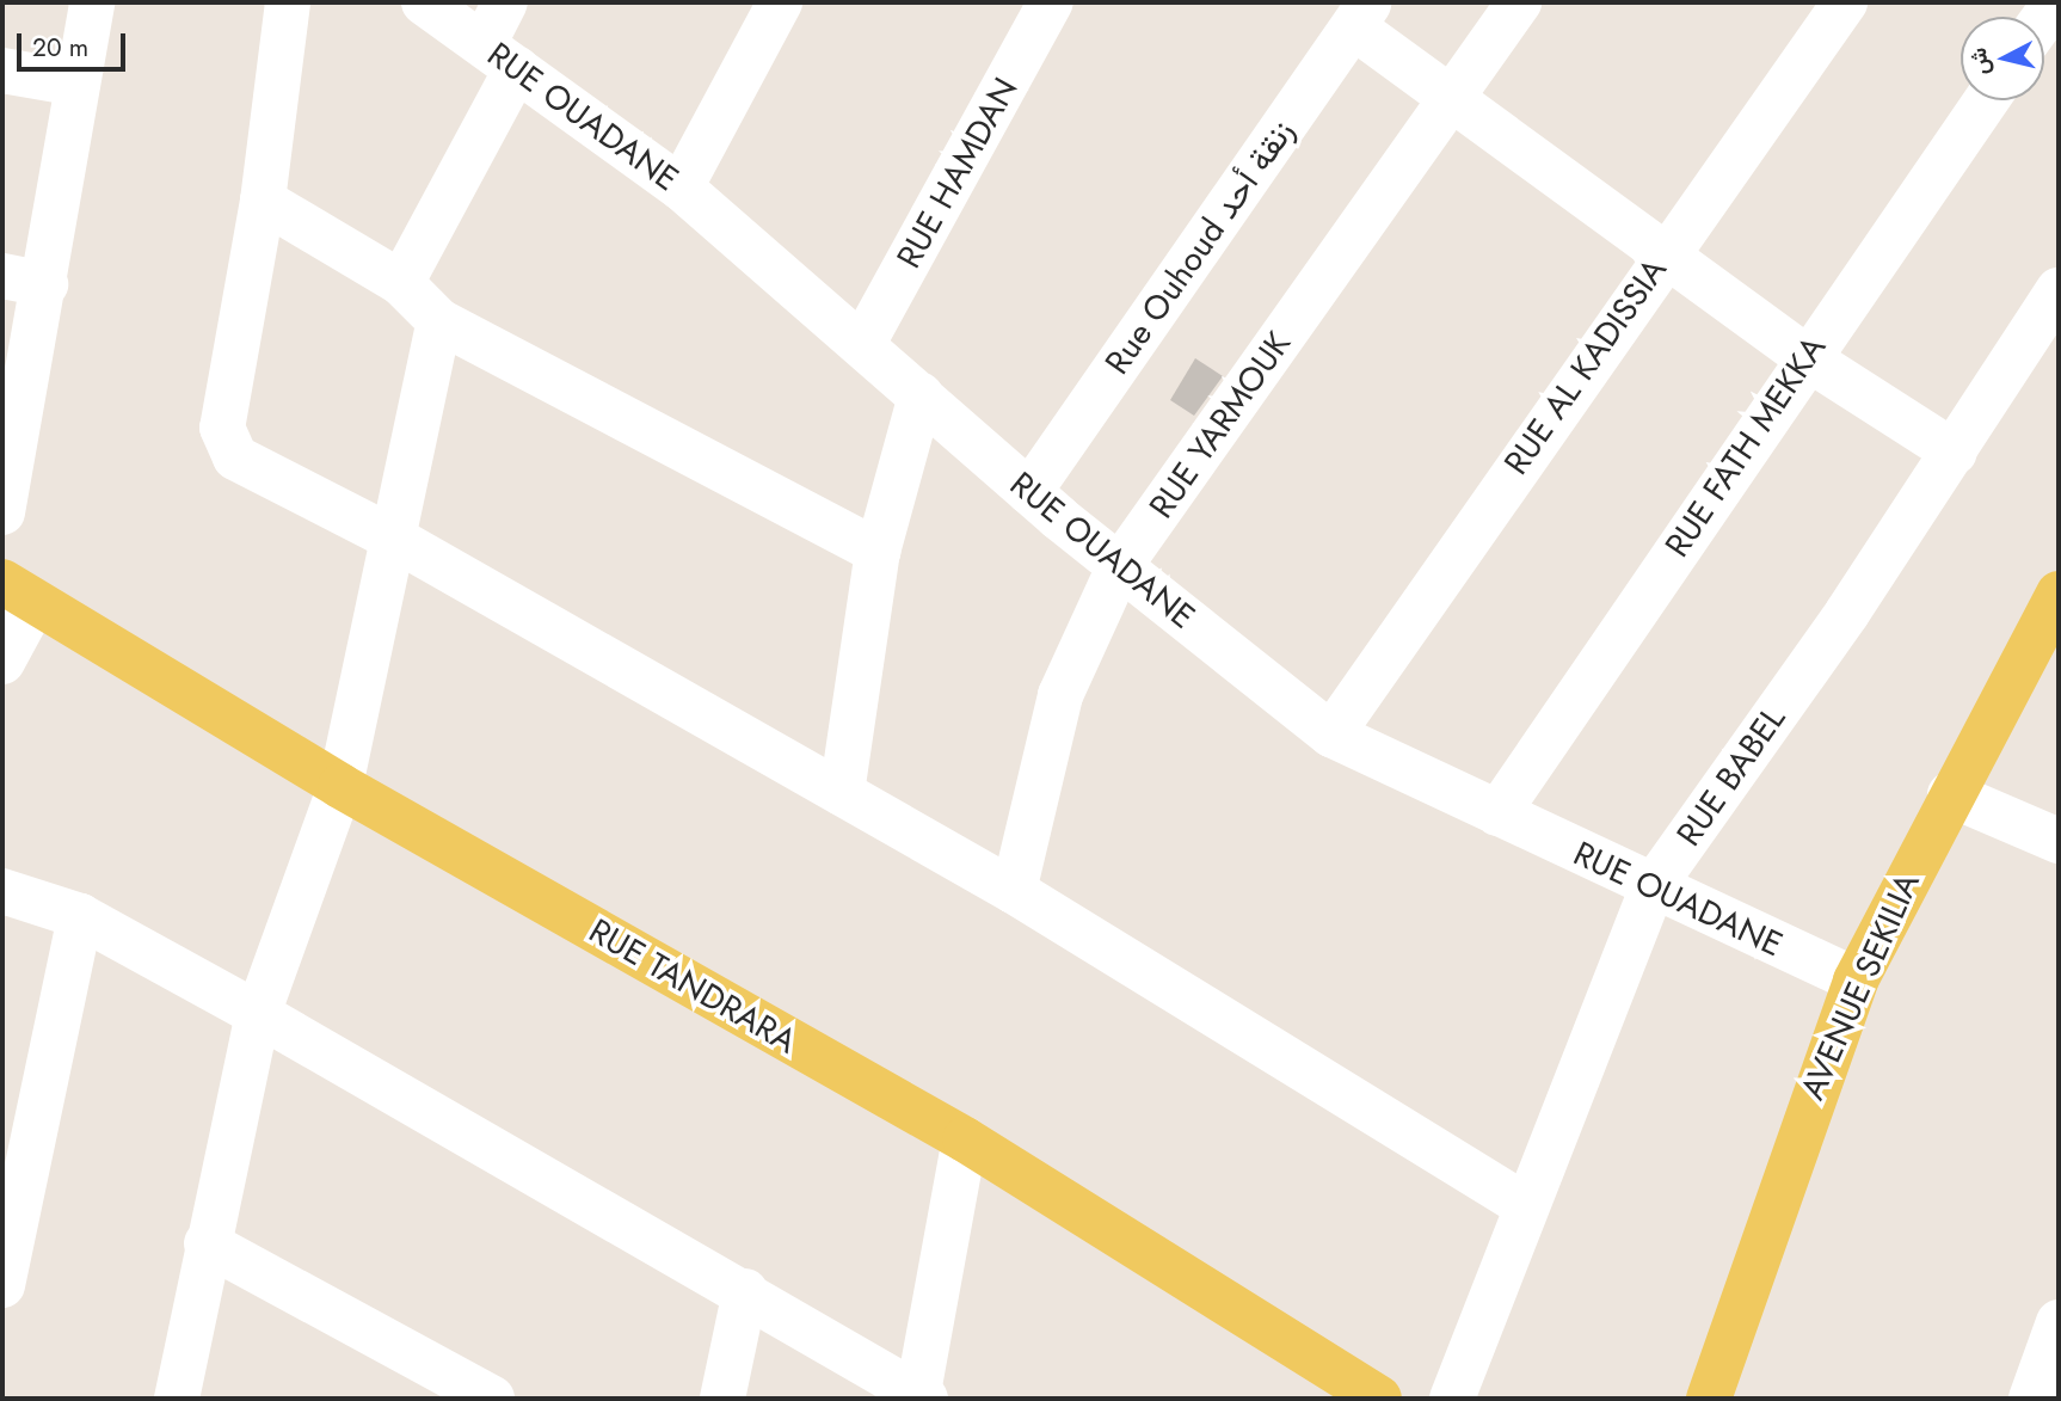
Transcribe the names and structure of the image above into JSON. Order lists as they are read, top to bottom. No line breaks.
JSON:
{"streets":{"main road":["RUE TANDRARA","AVENUE SEKILIA"],"street":["RUE OUADANE","RUE HAMDAN","Rue Ouhoud زنقة أحد","RUE AL KADISSIA","RUE YARMOUK","RUE FATH MEKKA","RUE BABEL"]},"crossings":[["RUE OUADANE","RUE HAMDAN"],["RUE OUADANE","Rue Ouhoud زنقة أحد"],["RUE OUADANE","RUE AL KADISSIA"],["RUE OUADANE","RUE YARMOUK"],["RUE OUADANE","RUE FATH MEKKA"],["RUE OUADANE","RUE BABEL"],["RUE OUADANE","AVENUE SEKILIA"]],"scale_bar":"20 m","north":"left"}
